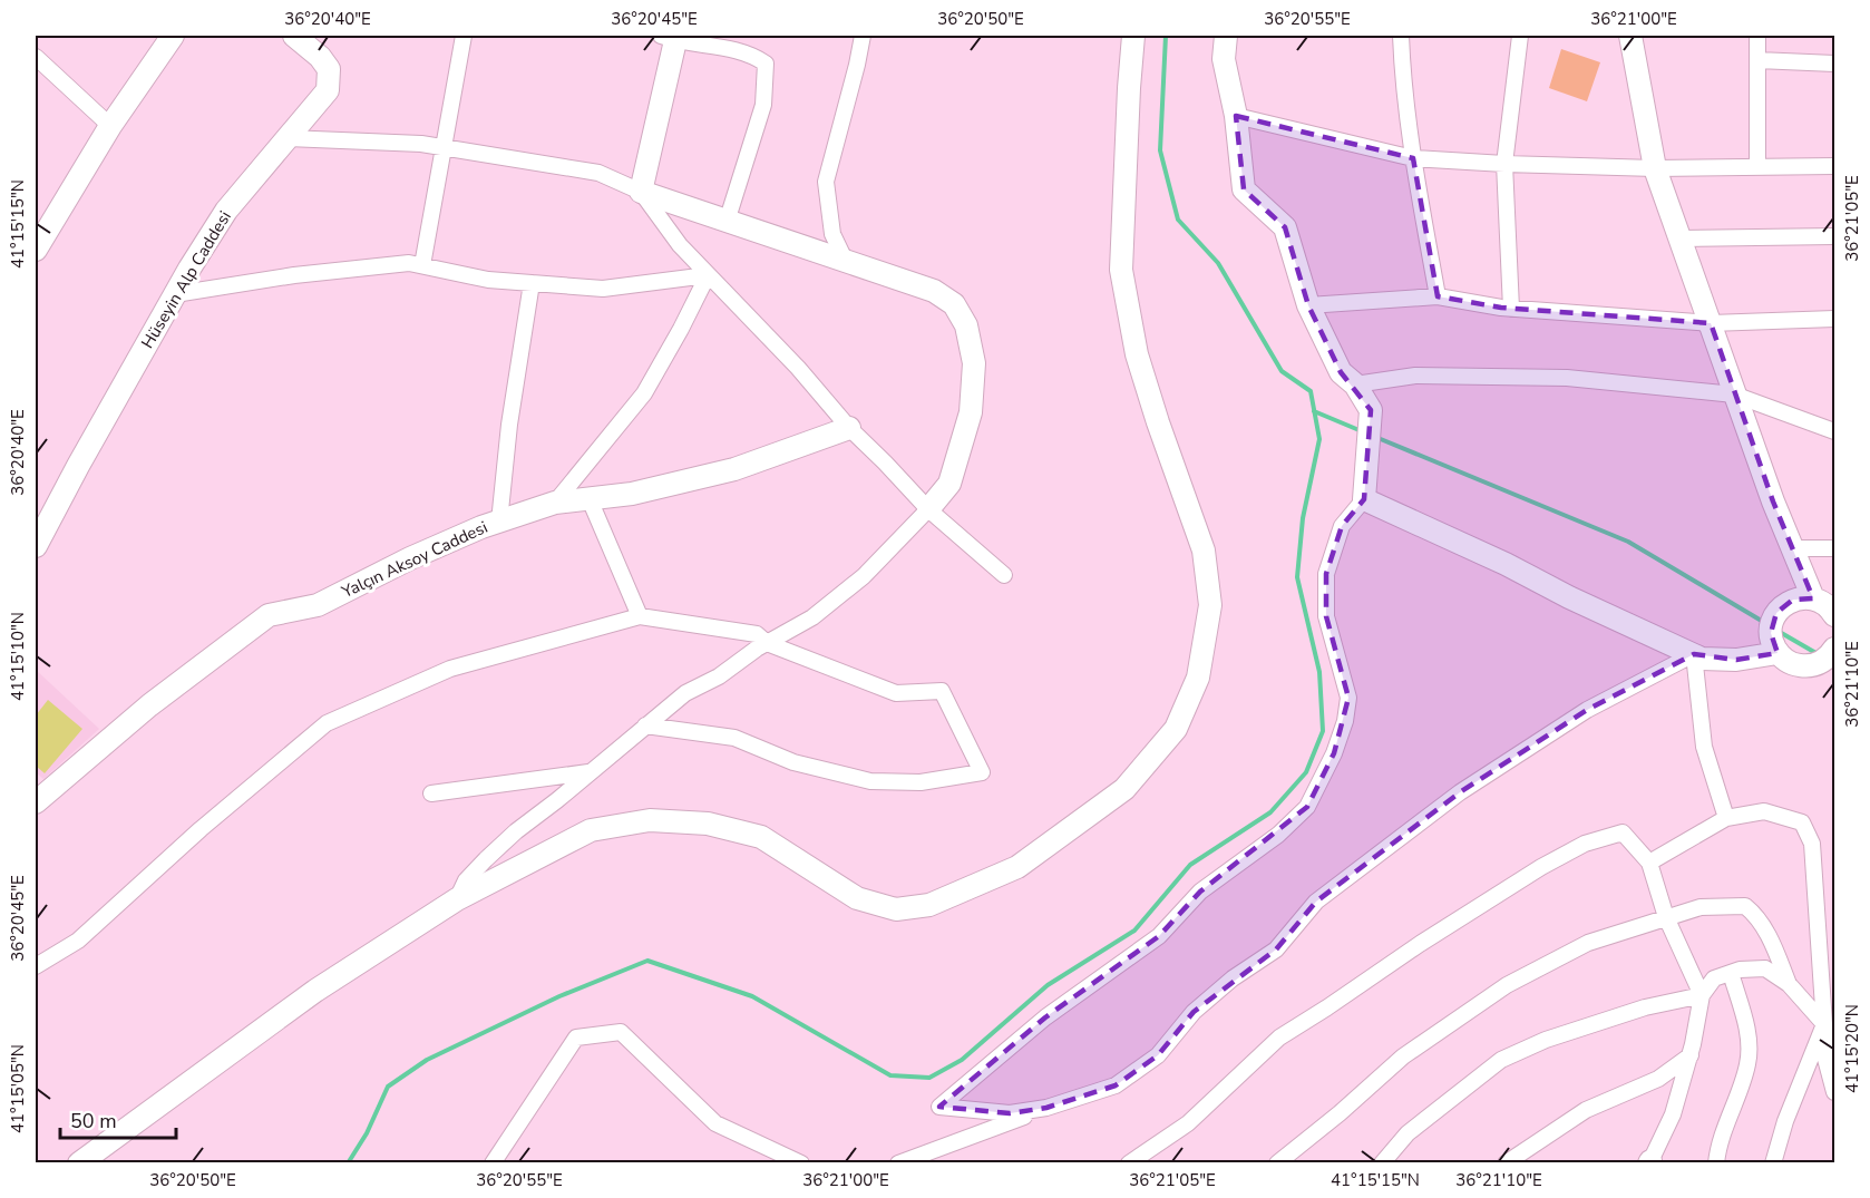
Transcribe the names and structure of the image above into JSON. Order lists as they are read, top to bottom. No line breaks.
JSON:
{"streets":{"street":["Hüseyin Alp Caddesi","Yalçın Aksoy Caddesi"]},"scale_bar":"50 m","coordinates":["36°20'40\"E","36°20'45\"E","36°20'50\"E","36°20'55\"E","36°21'00\"E","36°21'05\"E","41°15'15\"N","41°15'10\"N","36°21'10\"E","41°15'20\"N","41°15'05\"N"]}
